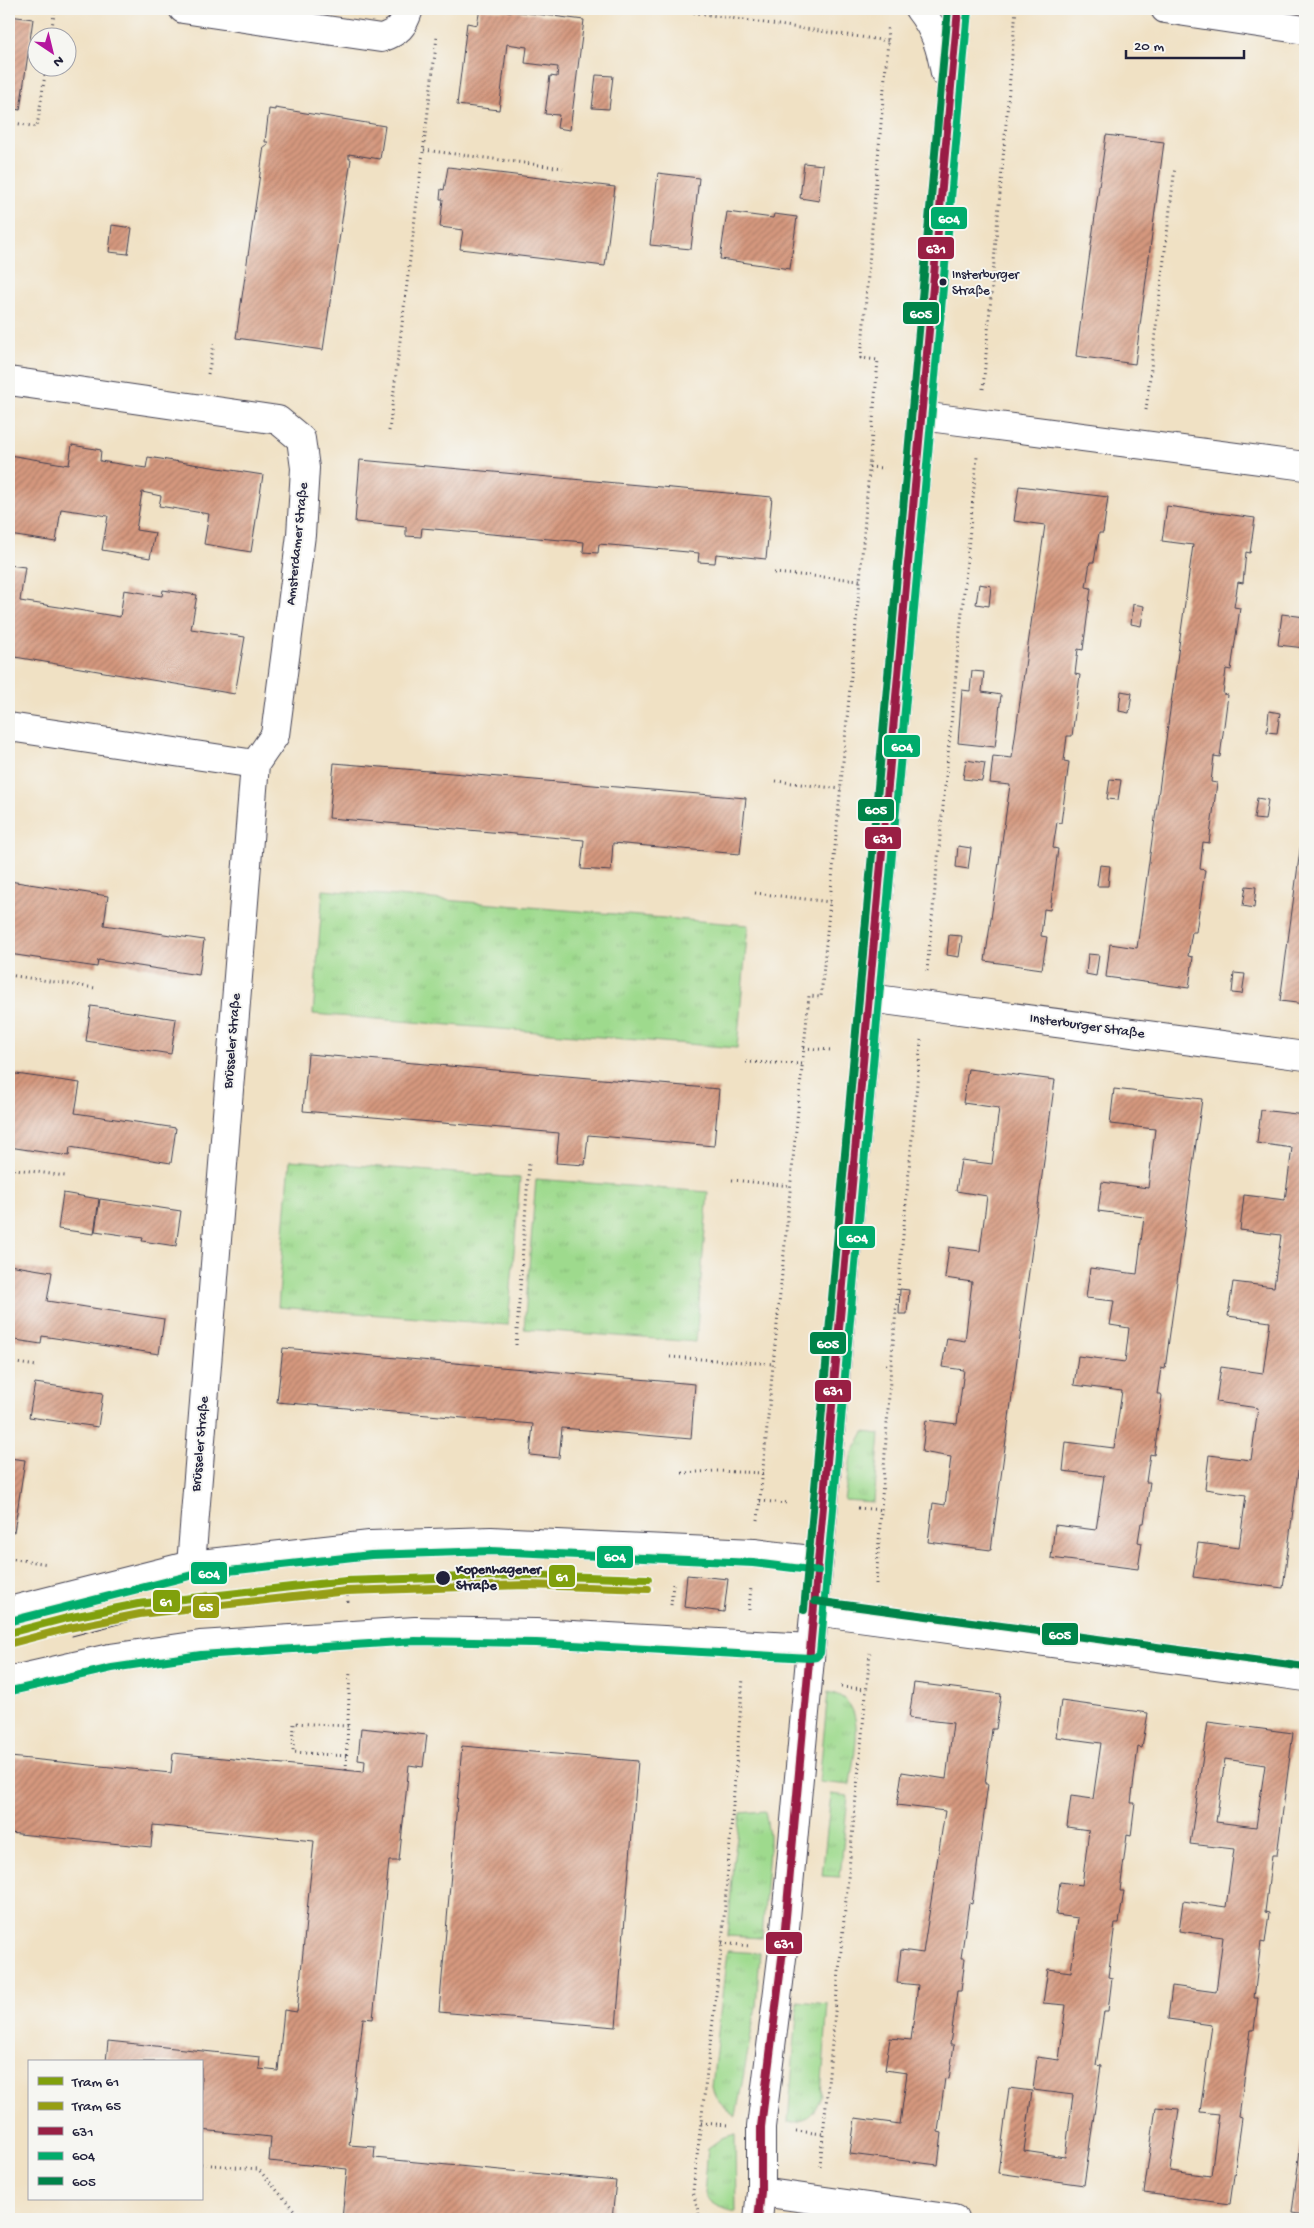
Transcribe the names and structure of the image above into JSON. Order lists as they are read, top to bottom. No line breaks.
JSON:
{"streets":{"street":["Amsterdamer Straße","Insterburger Straße","Brüsseler Straße"]},"crossings":[["Amsterdamer Straße","Brüsseler Straße"]],"places":["Insterburger Straße","Kopenhagener Straße"],"lines":["transit line 631","transit line 605","transit line 604","tram line 61","tram line 65"],"legend":["Tram 61","Tram 65","631","604","605"],"scale_bar":"20 m","north":"bottom right"}
